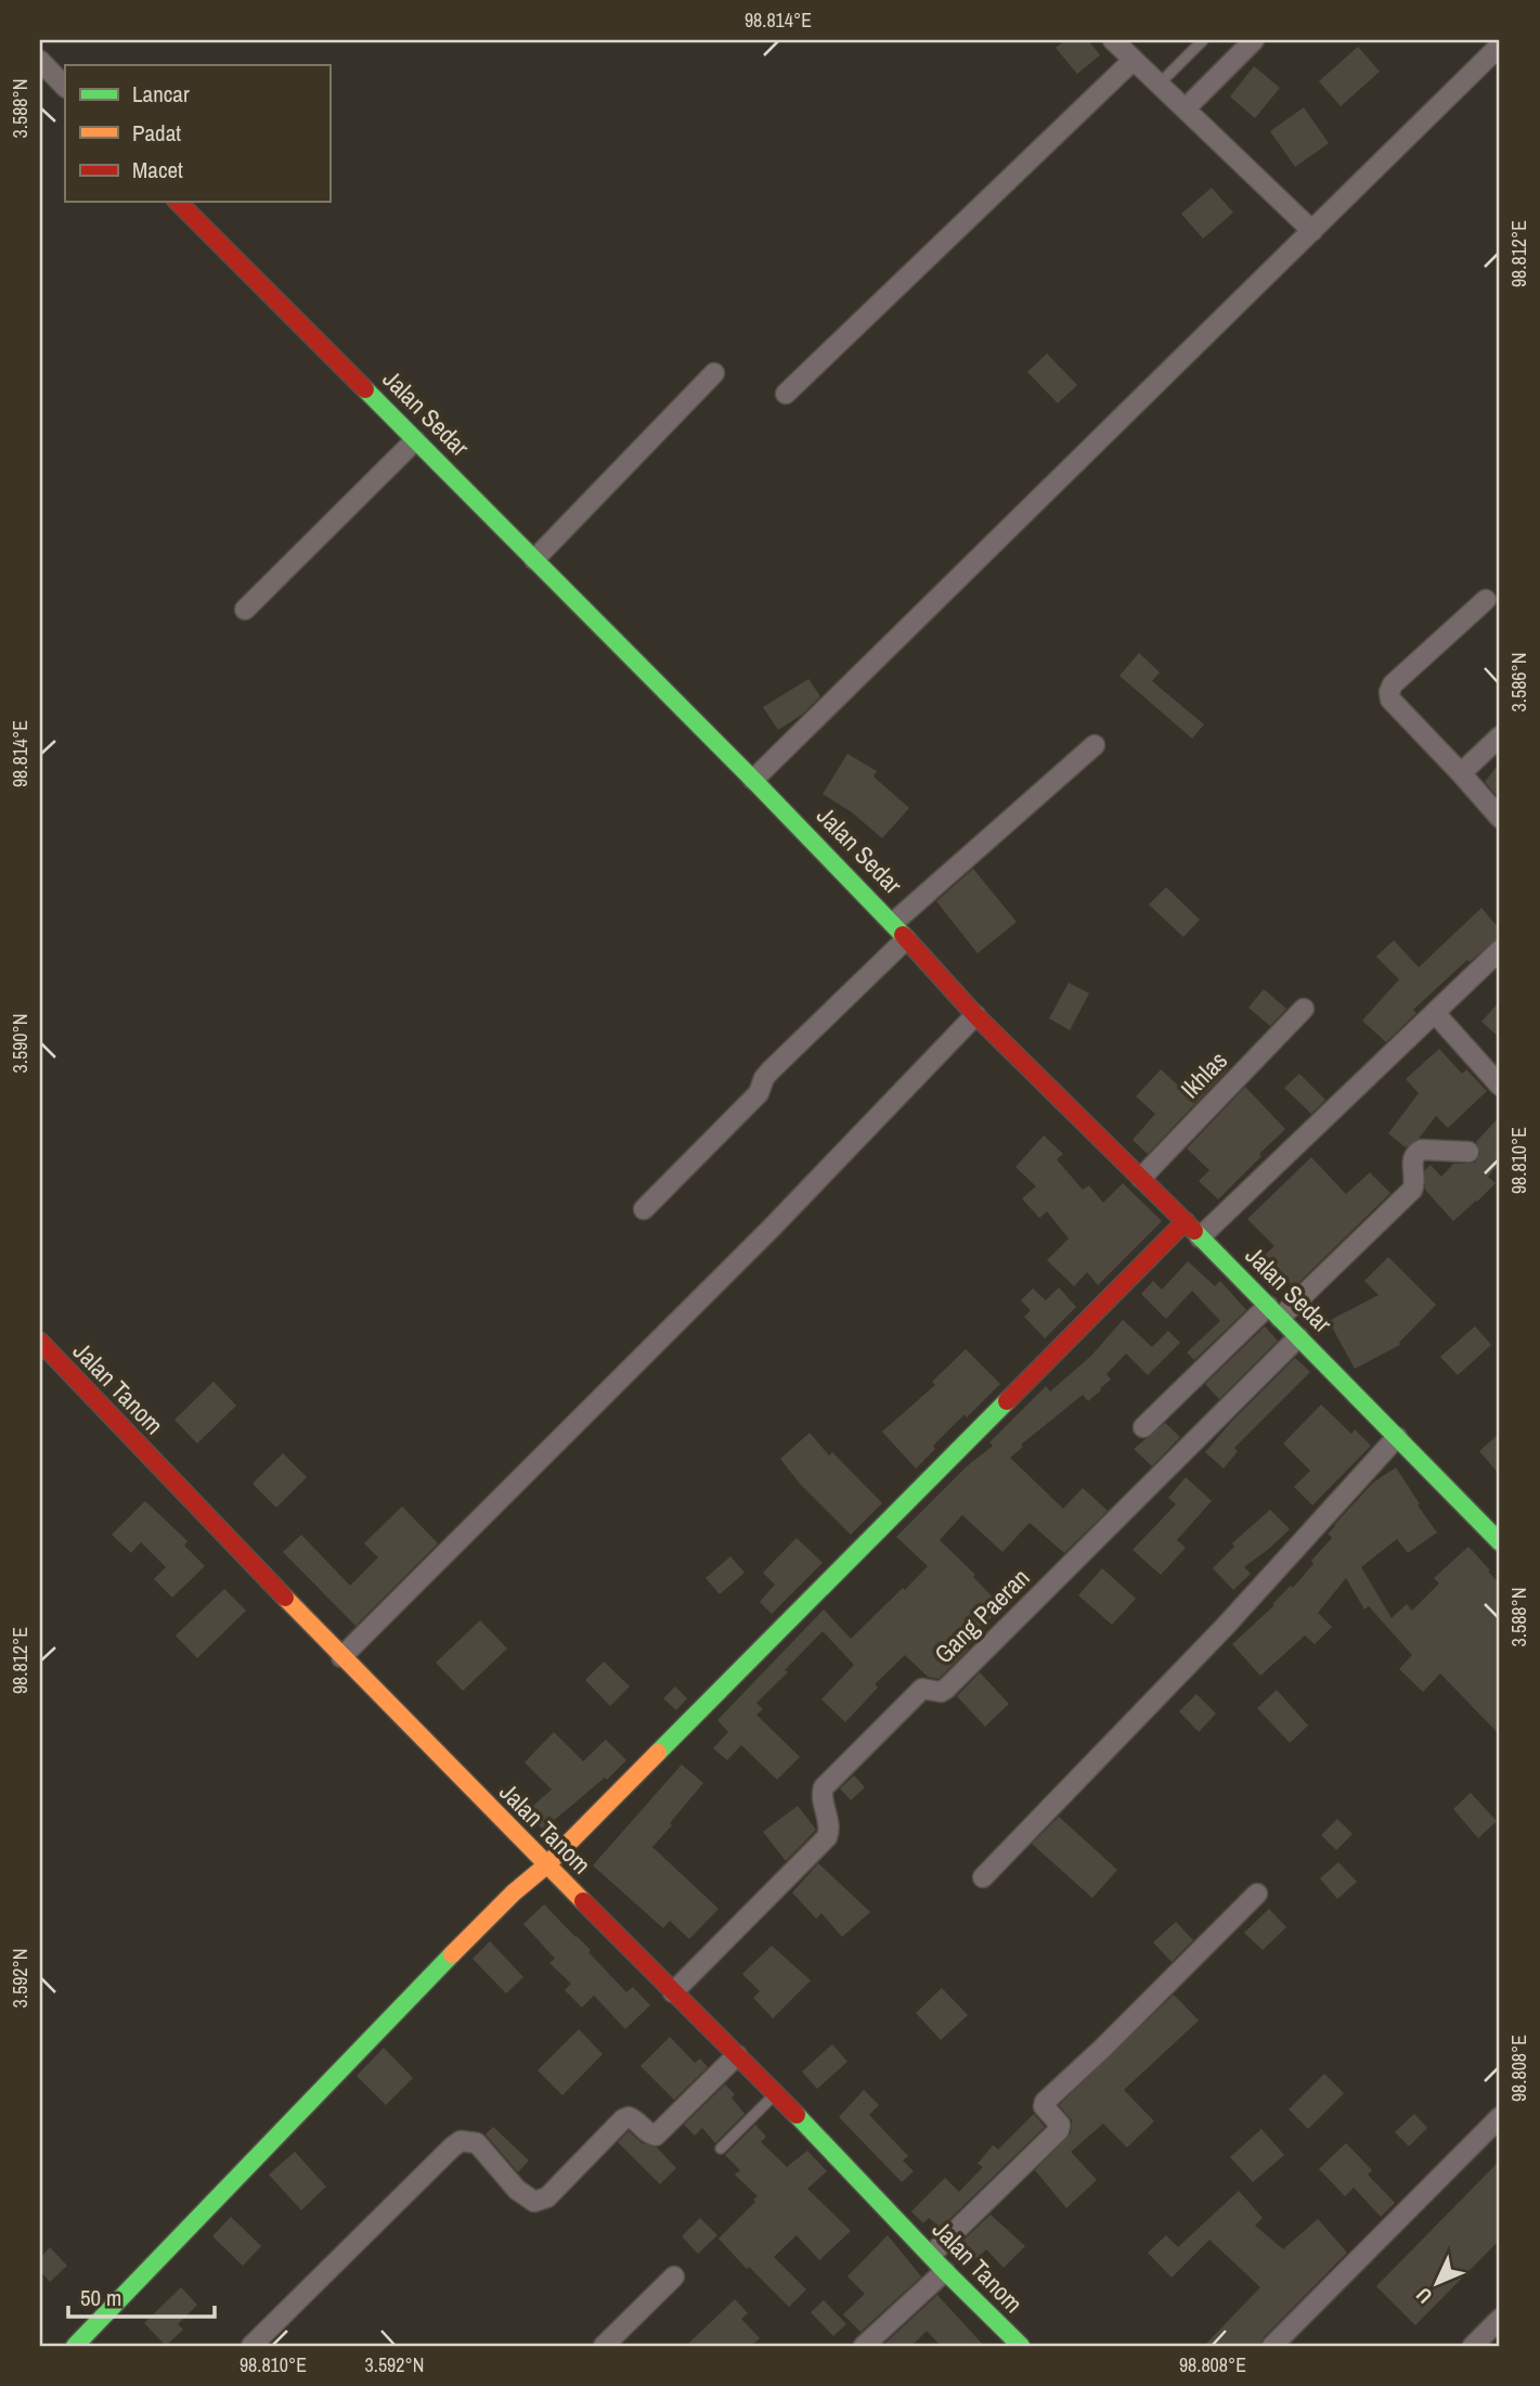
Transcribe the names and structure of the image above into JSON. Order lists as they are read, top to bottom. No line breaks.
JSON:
{"streets":{"street":["Jalan Sedar","Ikhlas","Jalan Tanom","Gang Paeran"]},"crossings":[["Jalan Sedar","Ikhlas"],["Jalan Sedar","Gang Paeran"],["Jalan Tanom","Gang Paeran"]],"legend":["Lancar","Padat","Macet"],"scale_bar":"50 m","north":"bottom left","coordinates":["98.814°E","3.588°N","98.812°E","3.586°N","3.590°N","98.810°E","3.592°N","98.808°E"]}
